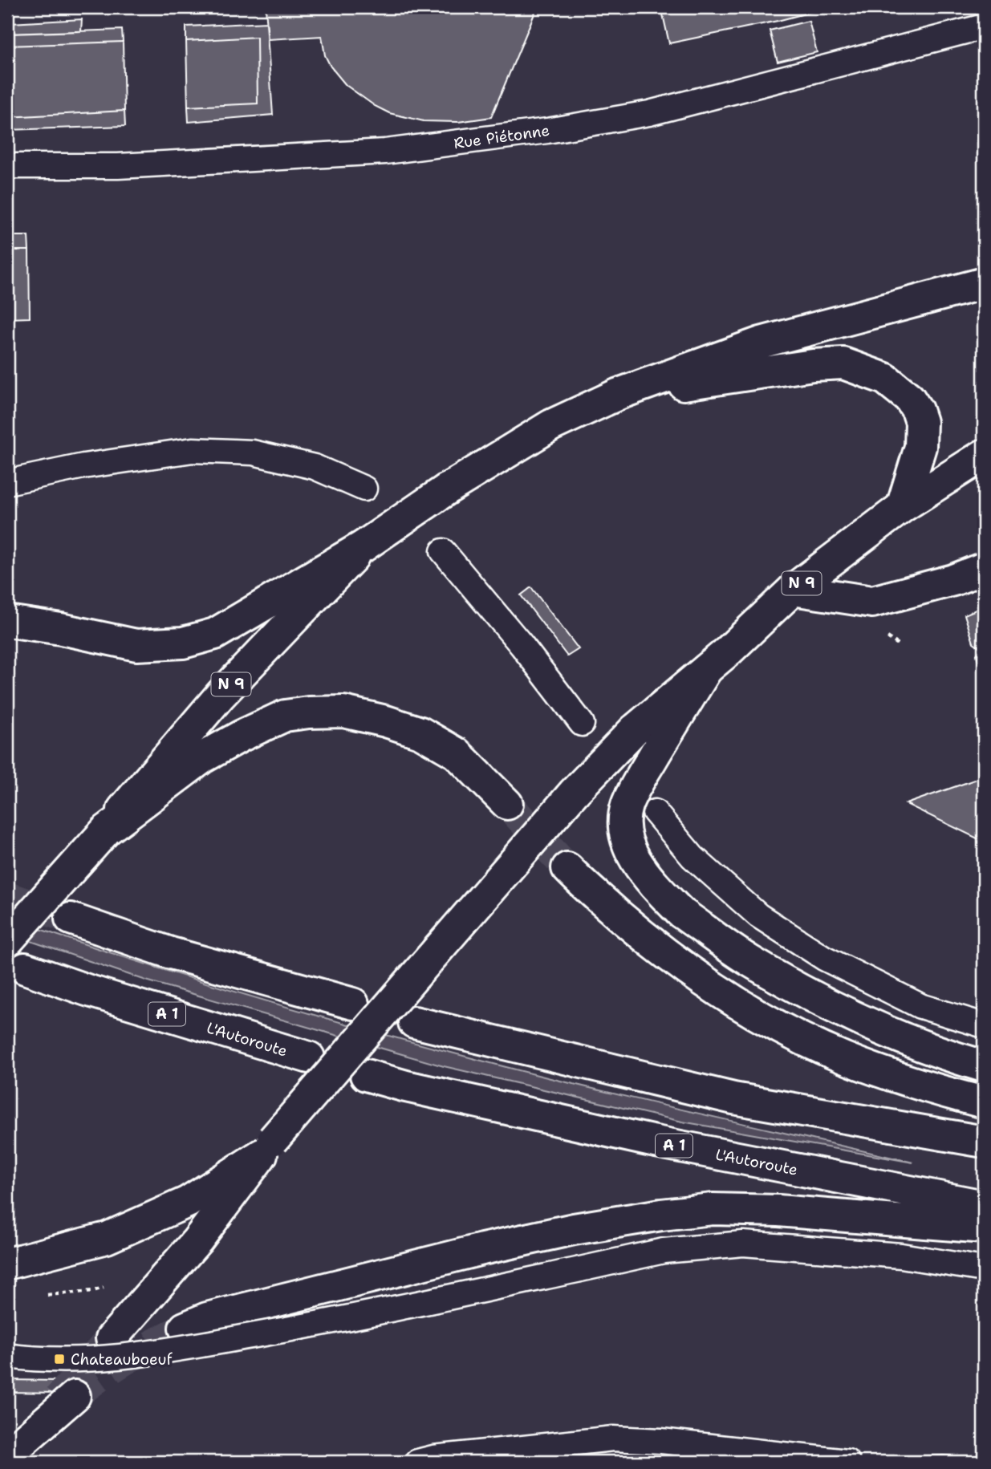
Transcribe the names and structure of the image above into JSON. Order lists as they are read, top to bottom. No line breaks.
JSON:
{"streets":{"main road":["N 9","A 1","L'Autoroute"],"lane":["Rue Piétonne"]},"places":{"transit":["Chateauboeuf"]}}
